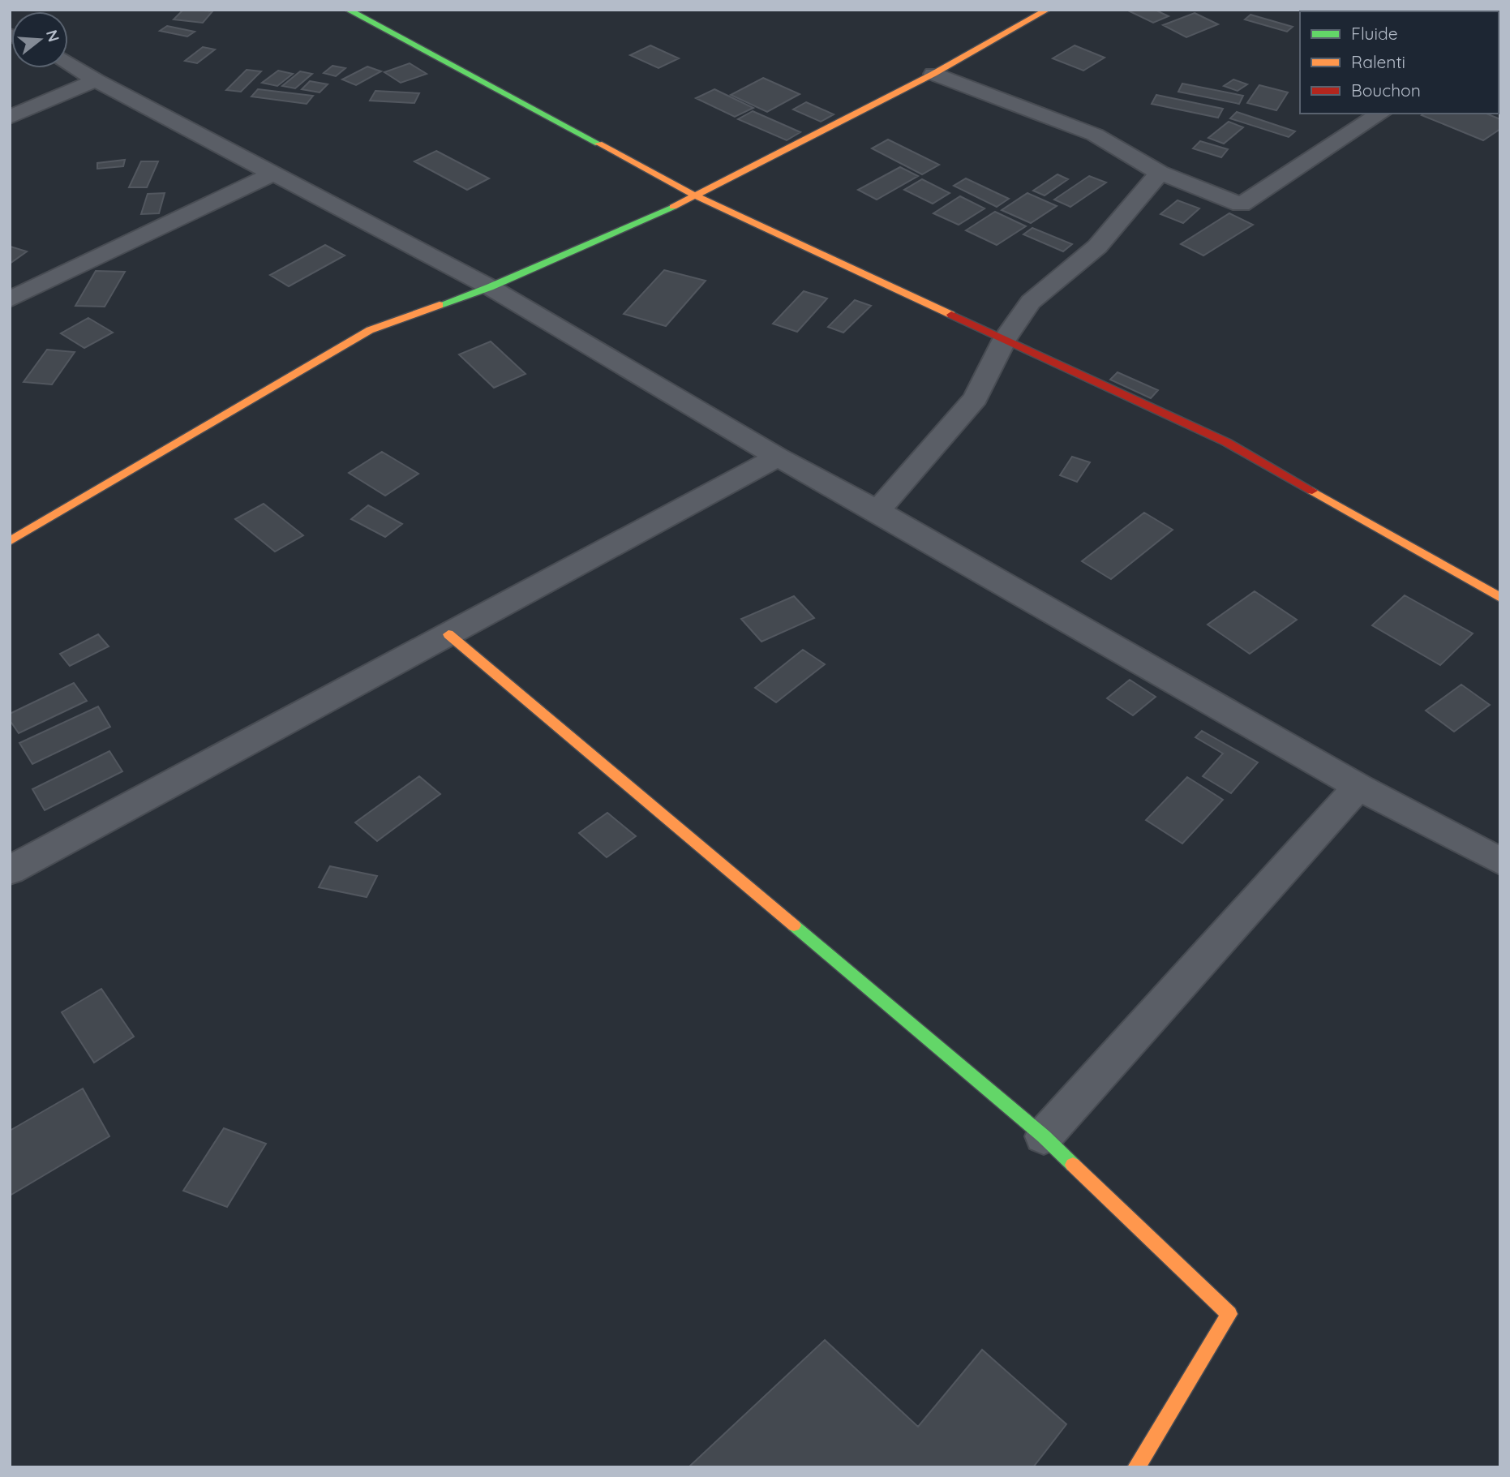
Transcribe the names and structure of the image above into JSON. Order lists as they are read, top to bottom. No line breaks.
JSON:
{"legend":["Fluide","Ralenti","Bouchon"],"north":"right"}
